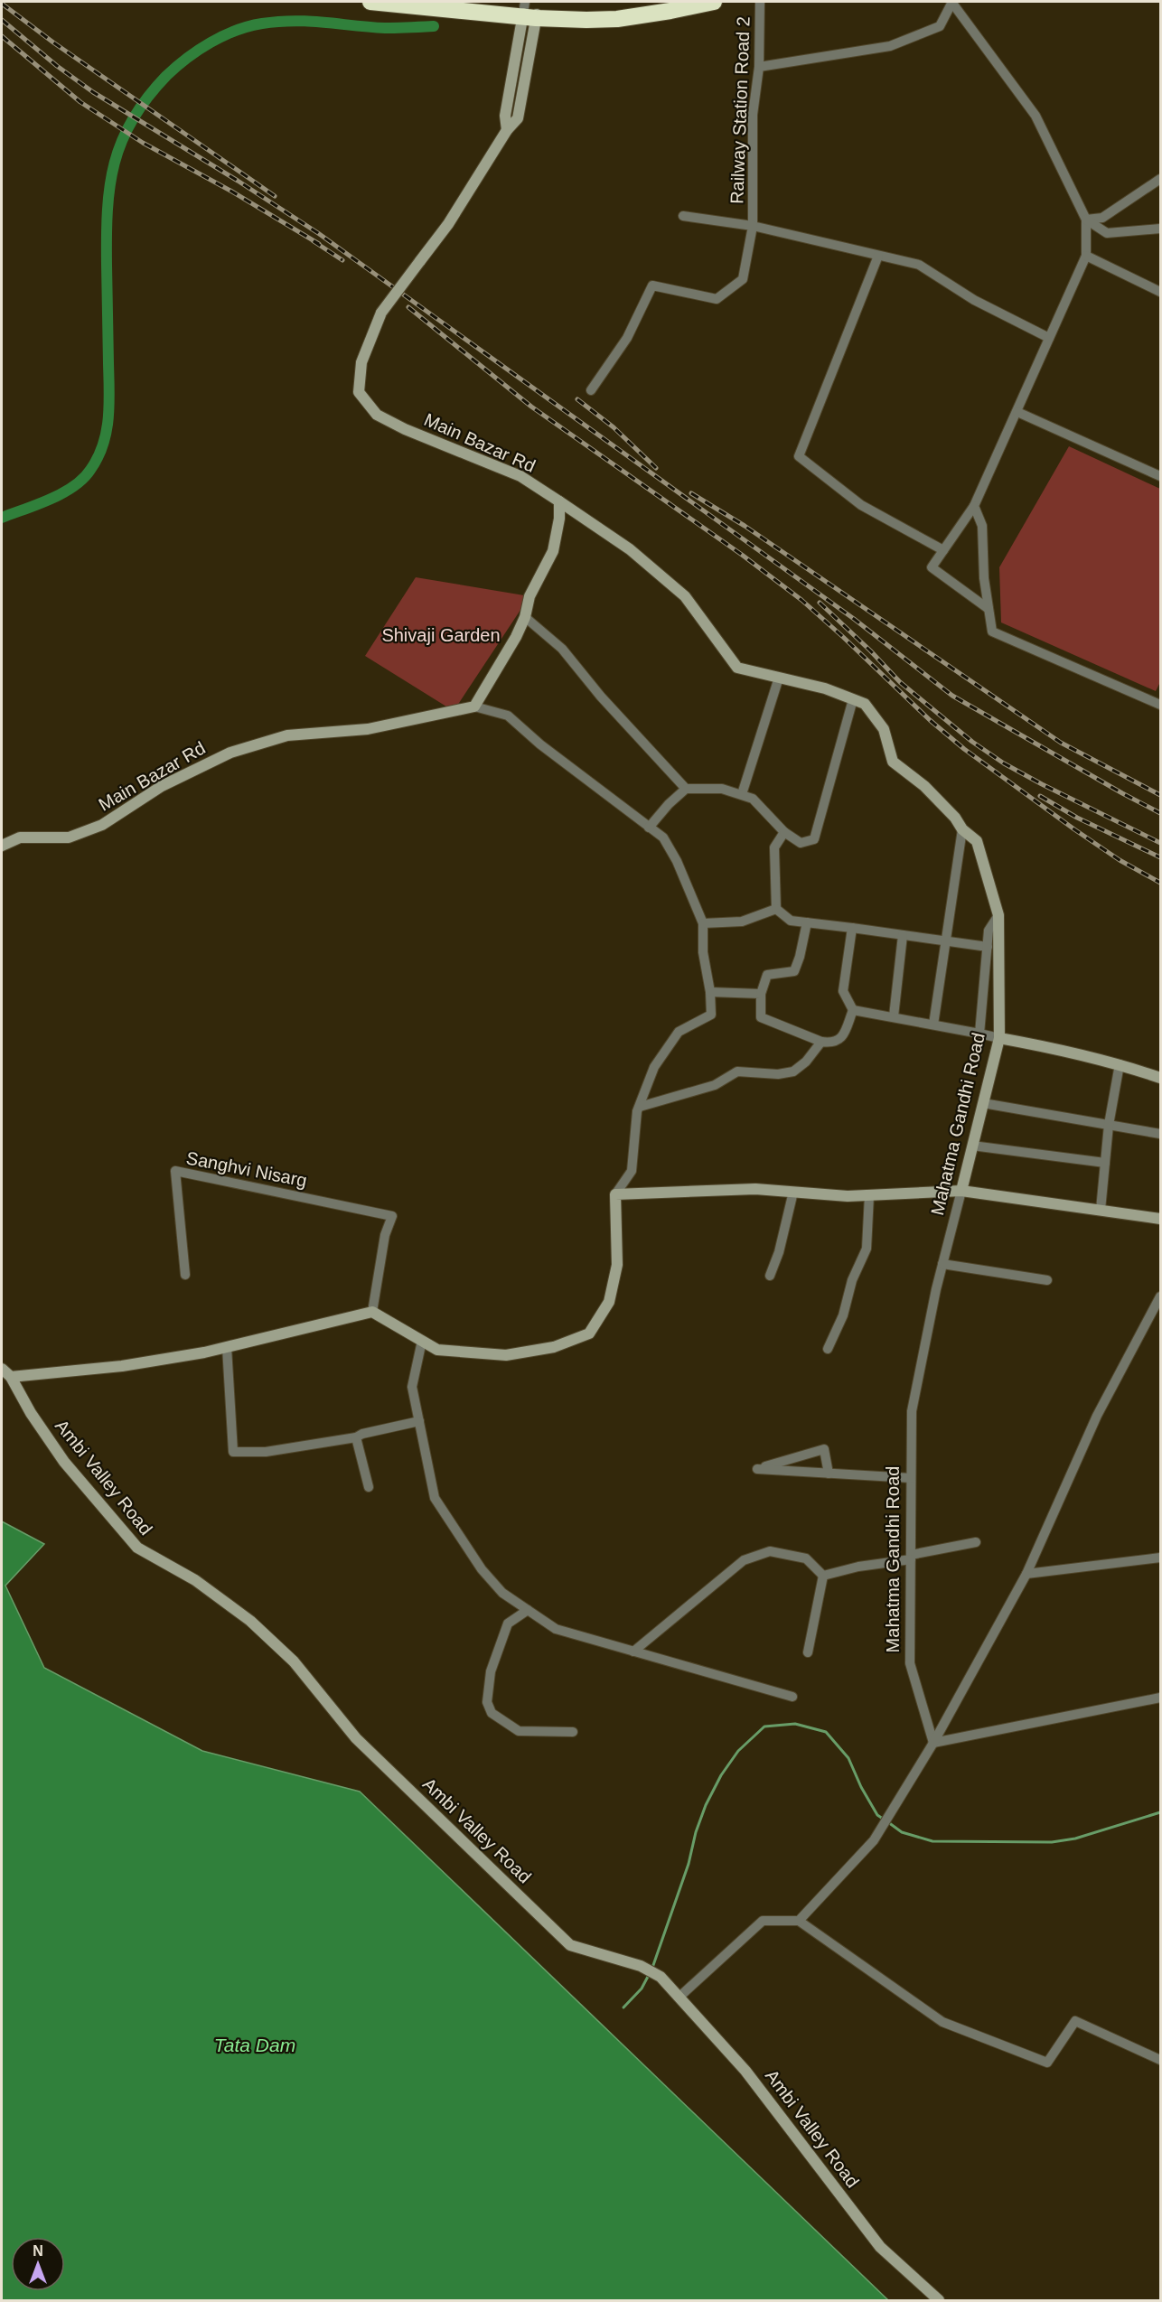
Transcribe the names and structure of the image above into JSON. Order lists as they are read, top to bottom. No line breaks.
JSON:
{"streets":{"main road":["Main Bazar Rd","Mahatma Gandhi Road","Ambi Valley Road"],"street":["Railway Station Road 2","Sanghvi Nisarg"]},"crossings":[["Main Bazar Rd","Mahatma Gandhi Road"]],"water":["Tata Dam"],"parks":["Shivaji Garden"],"north":"top"}
